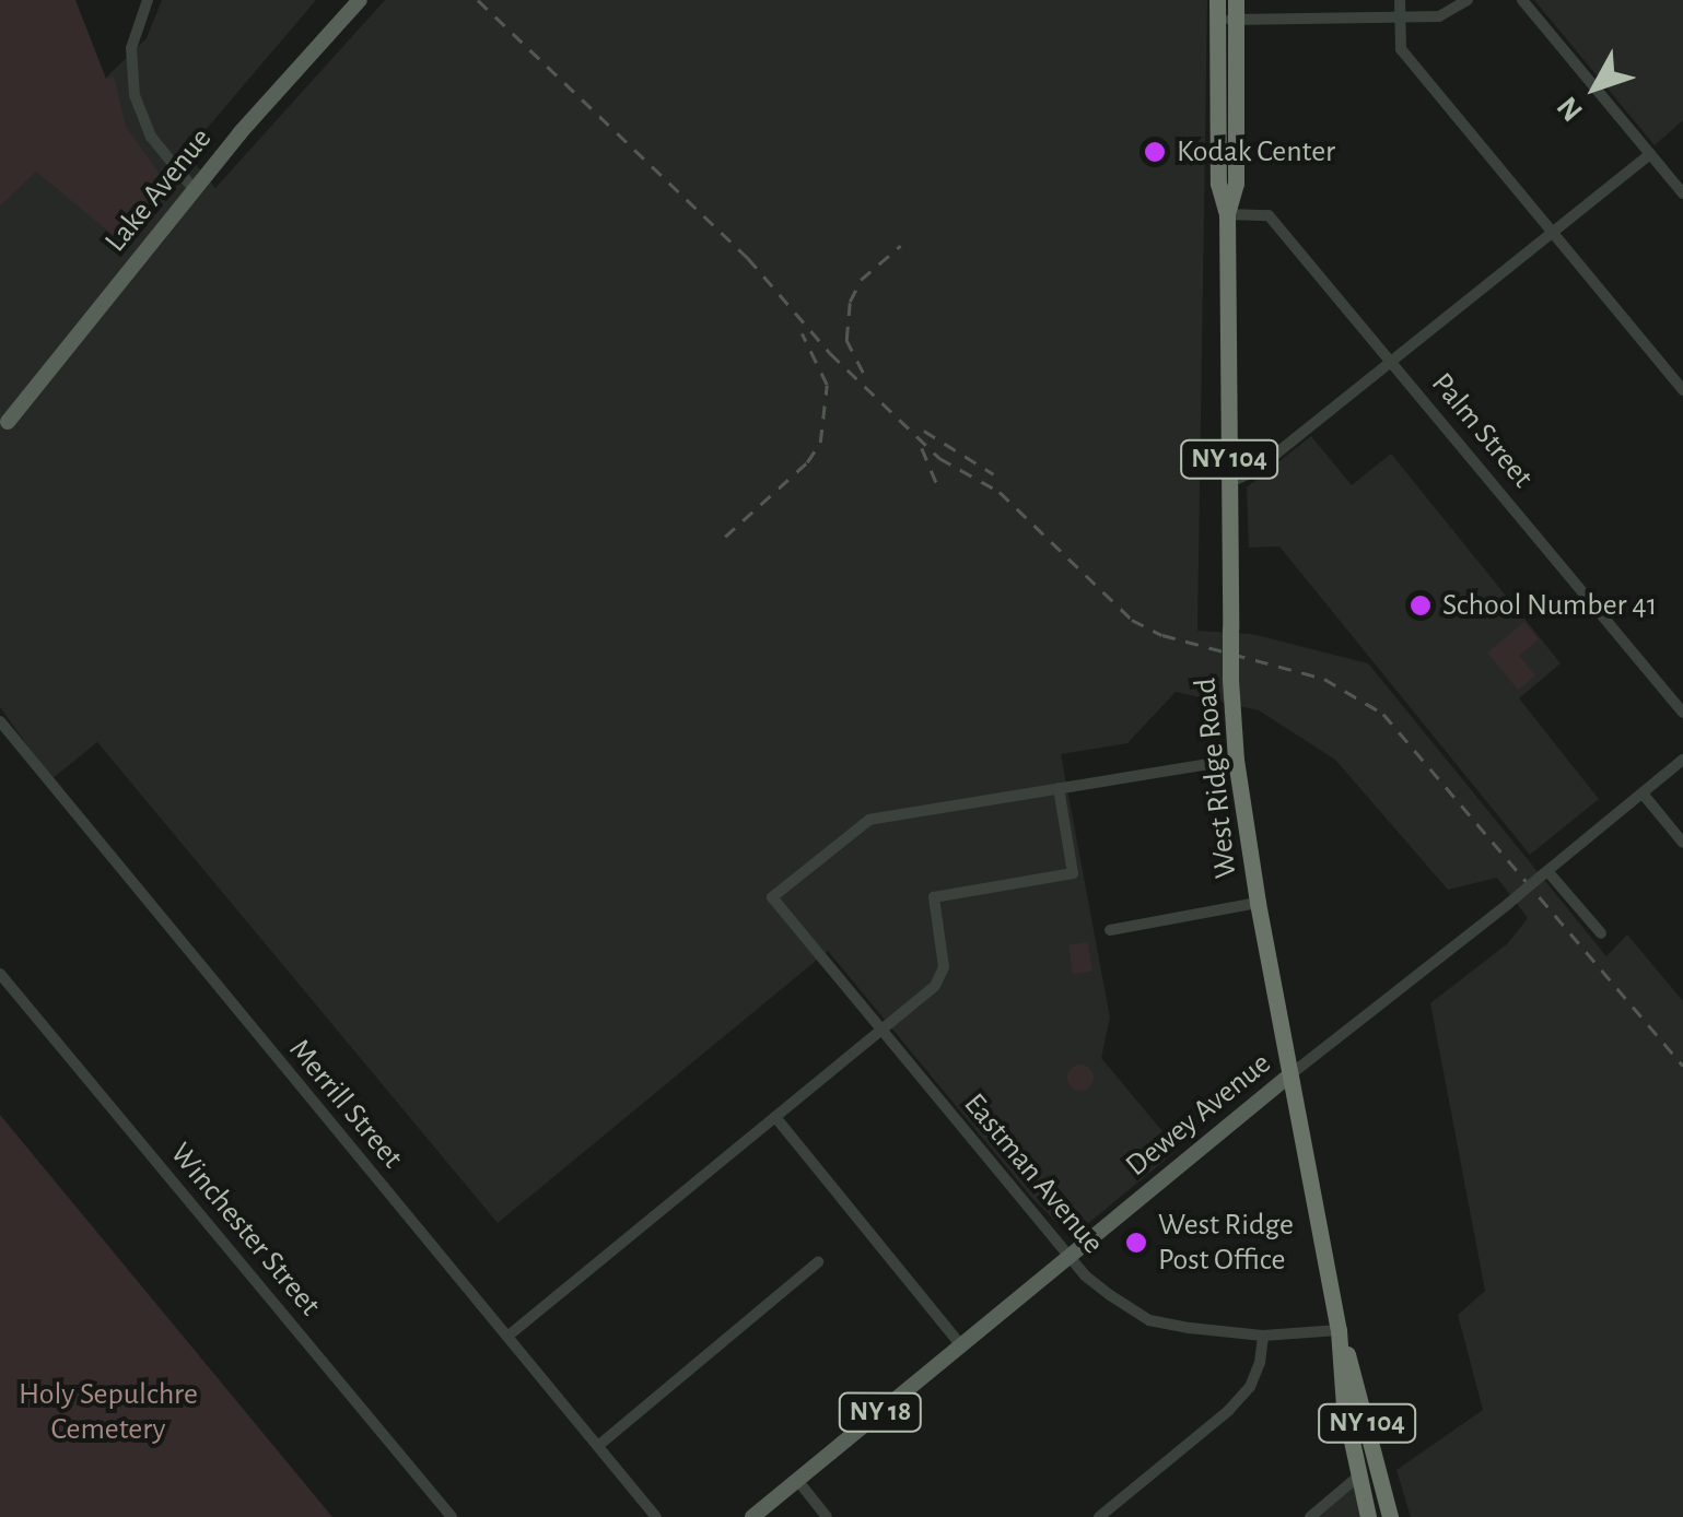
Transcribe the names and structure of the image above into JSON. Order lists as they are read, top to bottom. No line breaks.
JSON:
{"streets":{"highway":["NY 104","West Ridge Road"],"main road":["Lake Avenue","Dewey Avenue","NY 18"],"street":["Palm Street","Merrill Street","Eastman Avenue","Winchester Street"]},"crossings":[["Palm Street","West Ridge Road"],["West Ridge Road","Dewey Avenue"],["West Ridge Road","Eastman Avenue"],["Dewey Avenue","Eastman Avenue"]],"parks":["Holy Sepulchre Cemetery"],"places":["Kodak Center","School Number 41","West Ridge Post Office"],"north":"bottom left"}
